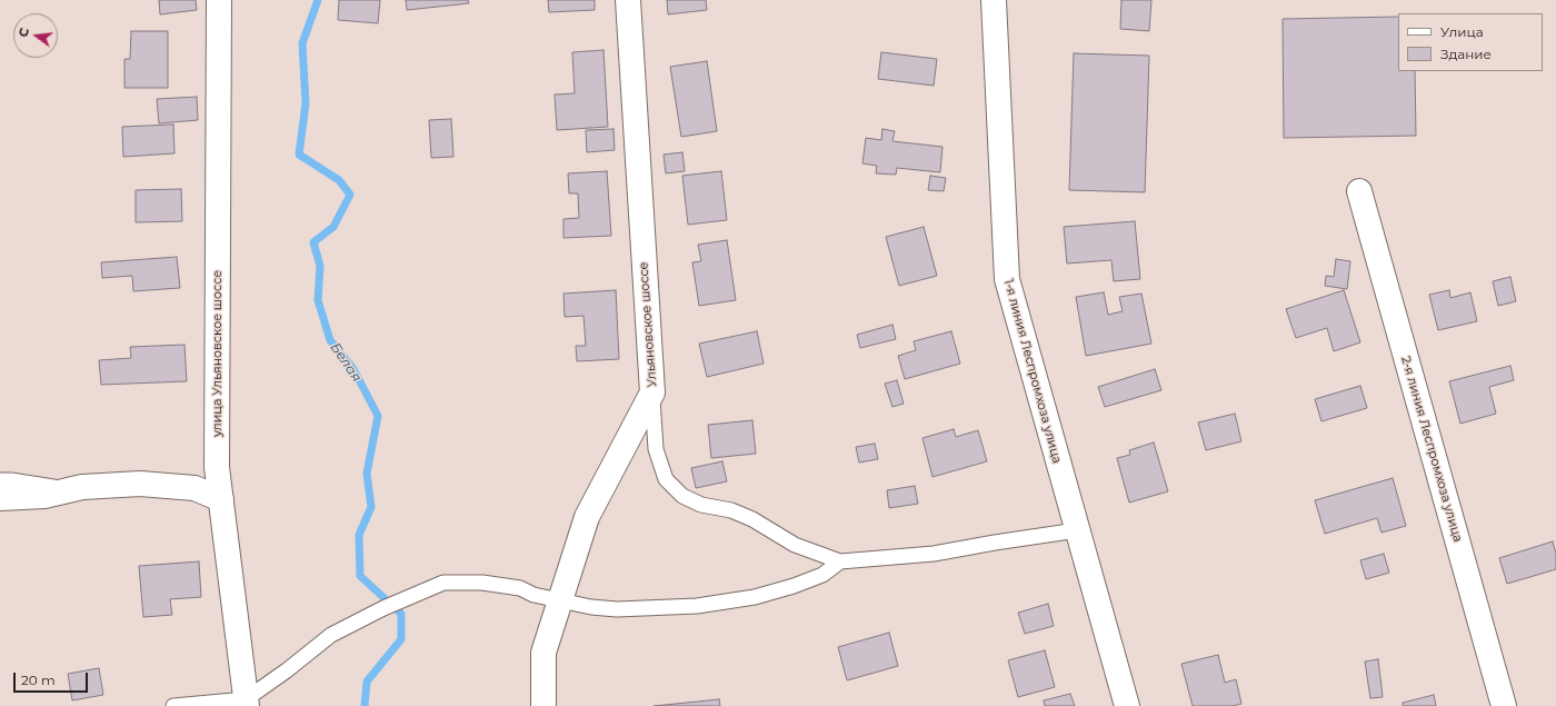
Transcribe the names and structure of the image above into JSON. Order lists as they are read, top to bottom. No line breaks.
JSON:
{"streets":{"street":["Ульяновское шоссе","улица Ульяновское шоссе","1-я линия Леспромхоза улица","2-я линия Леспромхоза улица"]},"water":["Белая"],"legend":["Улица","Здание"],"scale_bar":"20 m","north":"left"}
